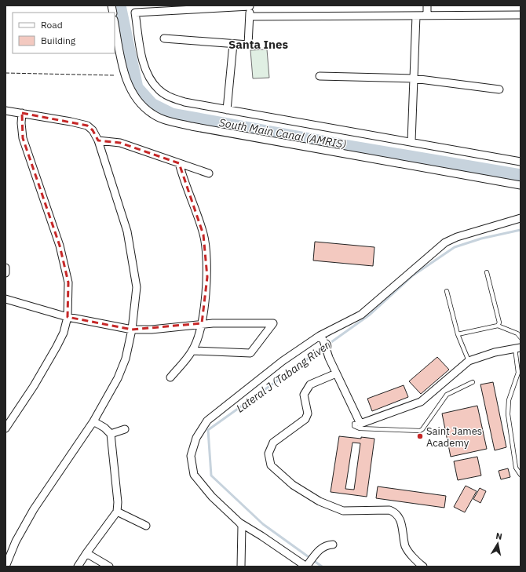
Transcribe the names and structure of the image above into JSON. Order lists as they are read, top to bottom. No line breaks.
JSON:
{"districts":["Santa Ines"],"water":["South Main Canal (AMRIS)","Lateral J (Tabang River)"],"places":["Saint James Academy"],"legend":["Road","Building"],"north":"top"}
